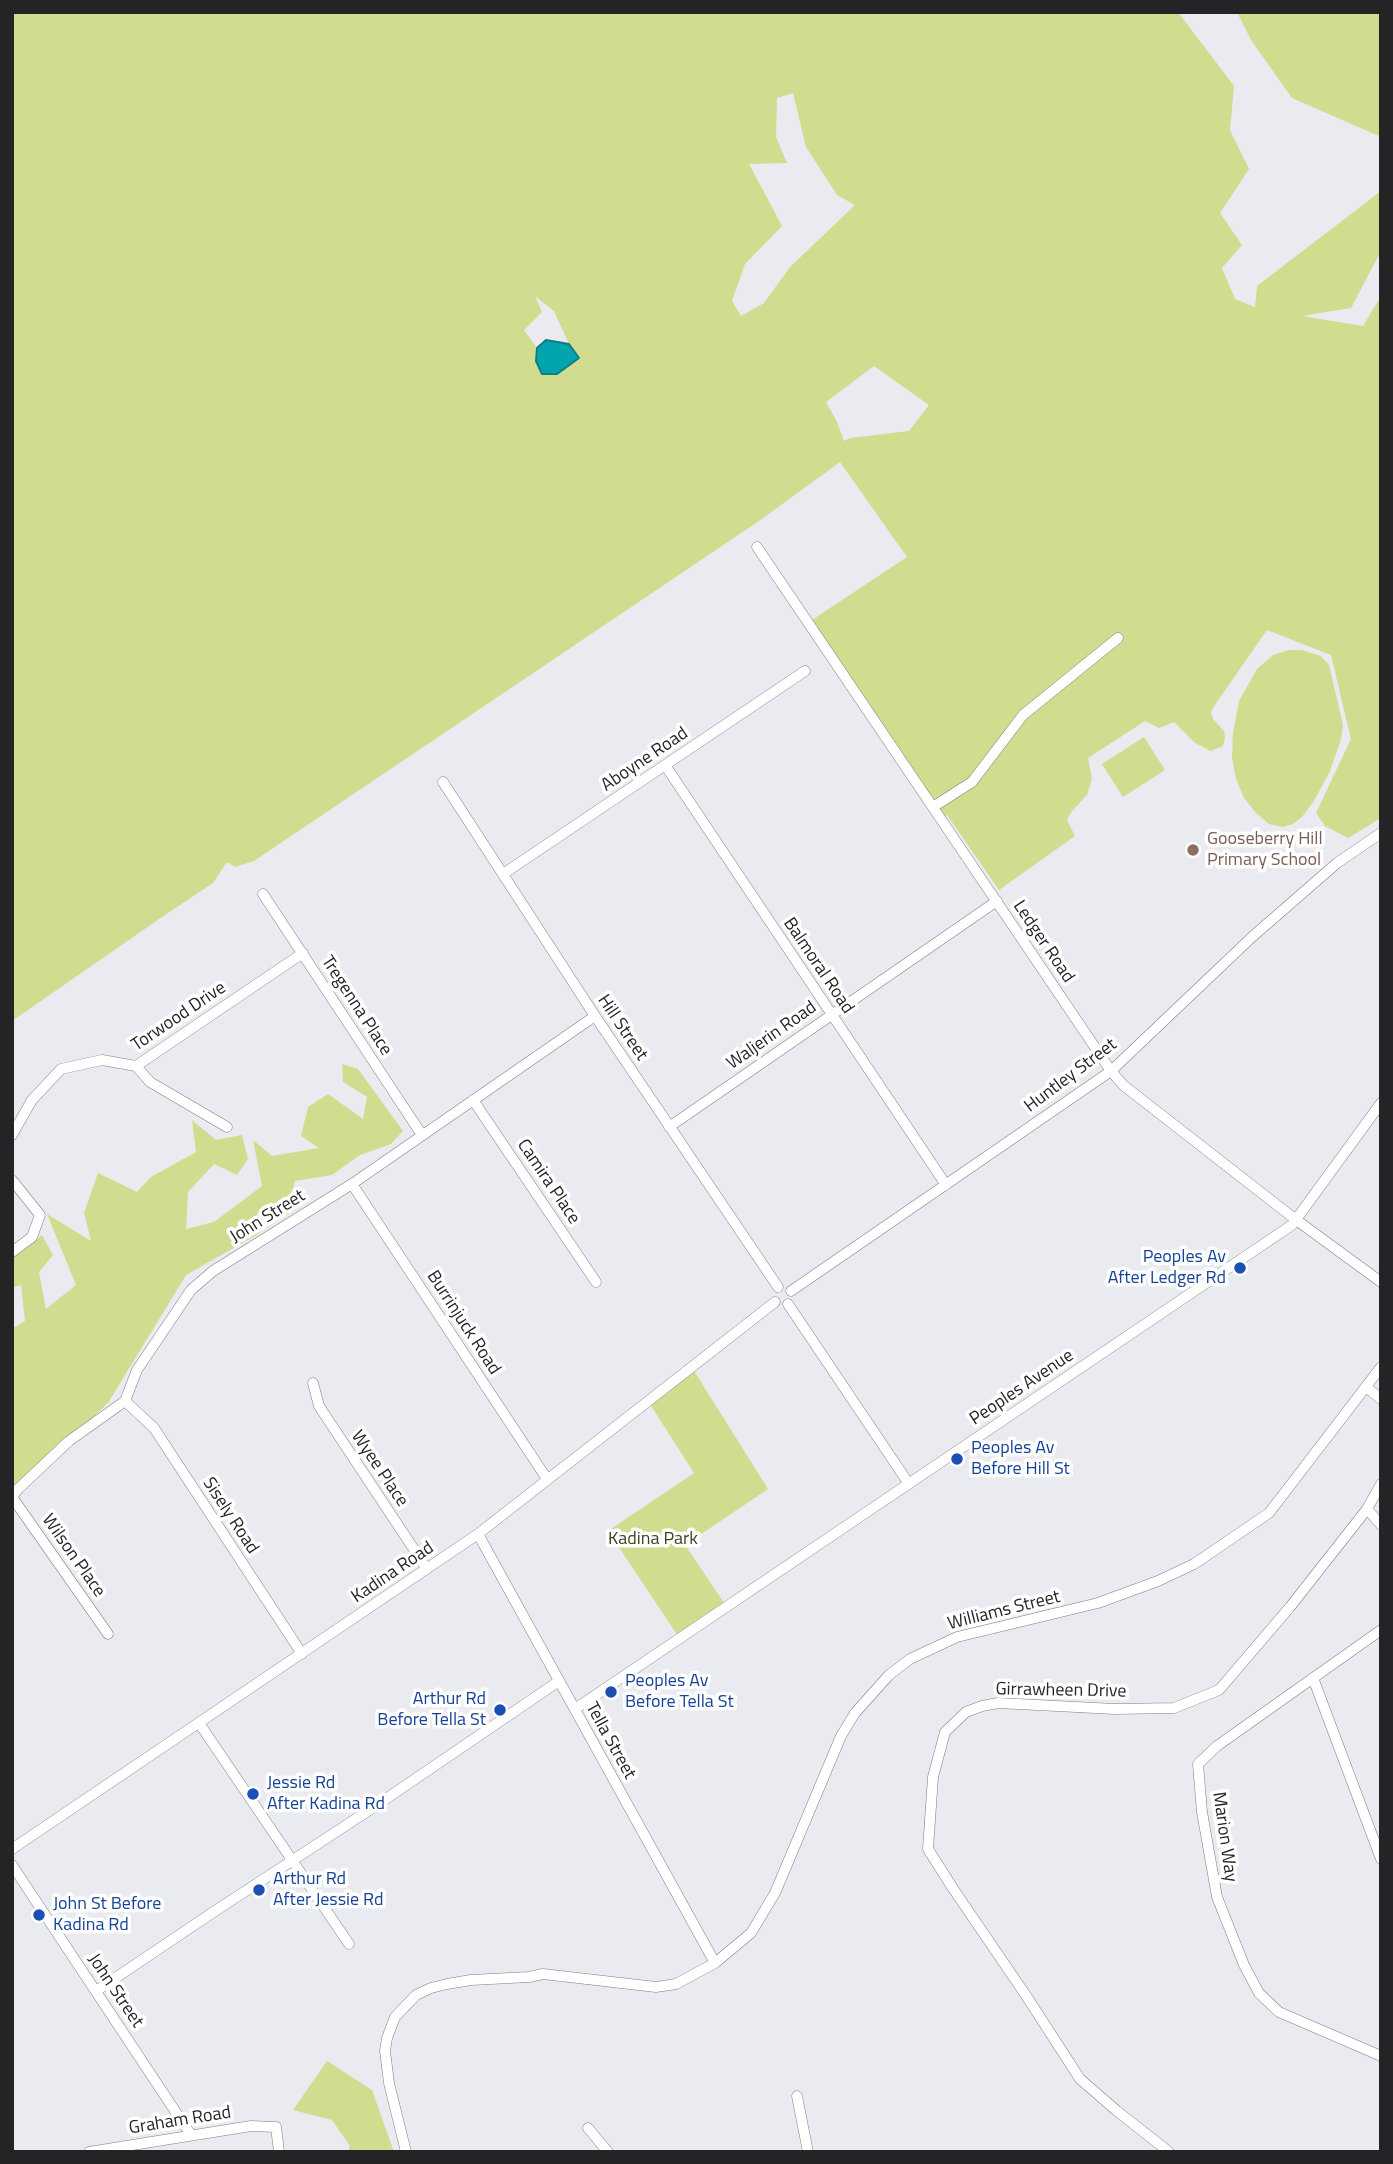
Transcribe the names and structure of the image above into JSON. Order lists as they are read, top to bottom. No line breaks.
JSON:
{"streets":{"street":["Aboyne Road","Ledger Road","Balmoral Road","Tregenna Place","Torwood Drive","Hill Street","Waljerin Road","Huntley Street","Camira Place","John Street","Burrinjuck Road","Peoples Avenue","Wyee Place","Sisely Road","Wilson Place","Kadina Road","Williams Street","Girrawheen Drive","Tella Street","Marion Way","Graham Road"]},"crossings":[["Aboyne Road","Balmoral Road"],["Aboyne Road","Hill Street"],["Ledger Road","Waljerin Road"],["Ledger Road","Huntley Street"],["Ledger Road","Peoples Avenue"],["Balmoral Road","Waljerin Road"],["Balmoral Road","Huntley Street"],["Tregenna Place","Torwood Drive"],["Tregenna Place","John Street"],["Hill Street","Waljerin Road"],["Hill Street","Huntley Street"],["Hill Street","John Street"],["Hill Street","Kadina Road"],["Huntley Street","Kadina Road"],["Camira Place","John Street"],["John Street","Burrinjuck Road"],["John Street","Sisely Road"],["John Street","Graham Road"],["Burrinjuck Road","Kadina Road"],["Peoples Avenue","Tella Street"],["Wyee Place","Kadina Road"],["Sisely Road","Kadina Road"],["Kadina Road","Tella Street"],["Williams Street","Tella Street"]],"parks":["Kadina Park"],"places":["Gooseberry Hill Primary School","Peoples Av After Ledger Rd","Peoples Av Before Hill St","Peoples Av Before Tella St","Arthur Rd Before Tella St","Jessie Rd After Kadina Rd","Arthur Rd After Jessie Rd","John St Before Kadina Rd"]}
